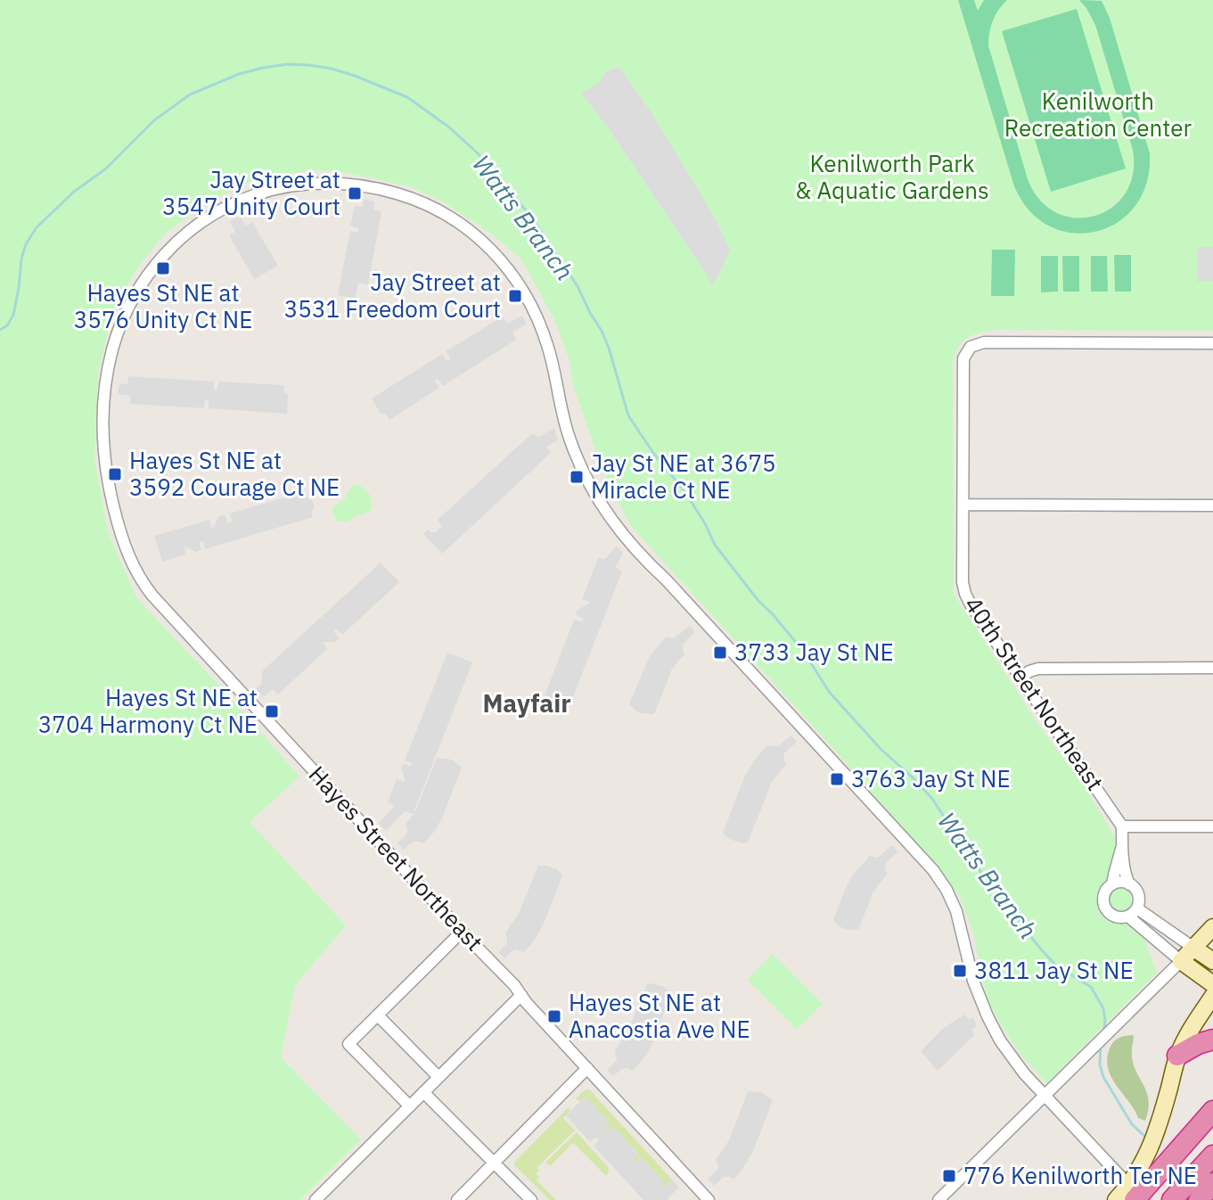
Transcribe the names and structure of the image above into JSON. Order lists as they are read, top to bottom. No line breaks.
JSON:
{"streets":{"street":["40th Street Northeast","Hayes Street Northeast"]},"districts":["Mayfair"],"water":["Watts Branch"],"parks":["Kenilworth Recreation Center","Kenilworth Park & Aquatic Gardens"],"places":{"transit":["Jay Street at 3547 Unity Court","Hayes St NE at 3576 Unity Ct NE","Jay Street at 3531 Freedom Court","Hayes St NE at 3592 Courage Ct NE","Jay St NE at 3675 Miracle Ct NE","3733 Jay St NE","Hayes St NE at 3704 Harmony Ct NE","3763 Jay St NE","3811 Jay St NE","Hayes St NE at Anacostia Ave NE","776 Kenilworth Ter NE"]}}
